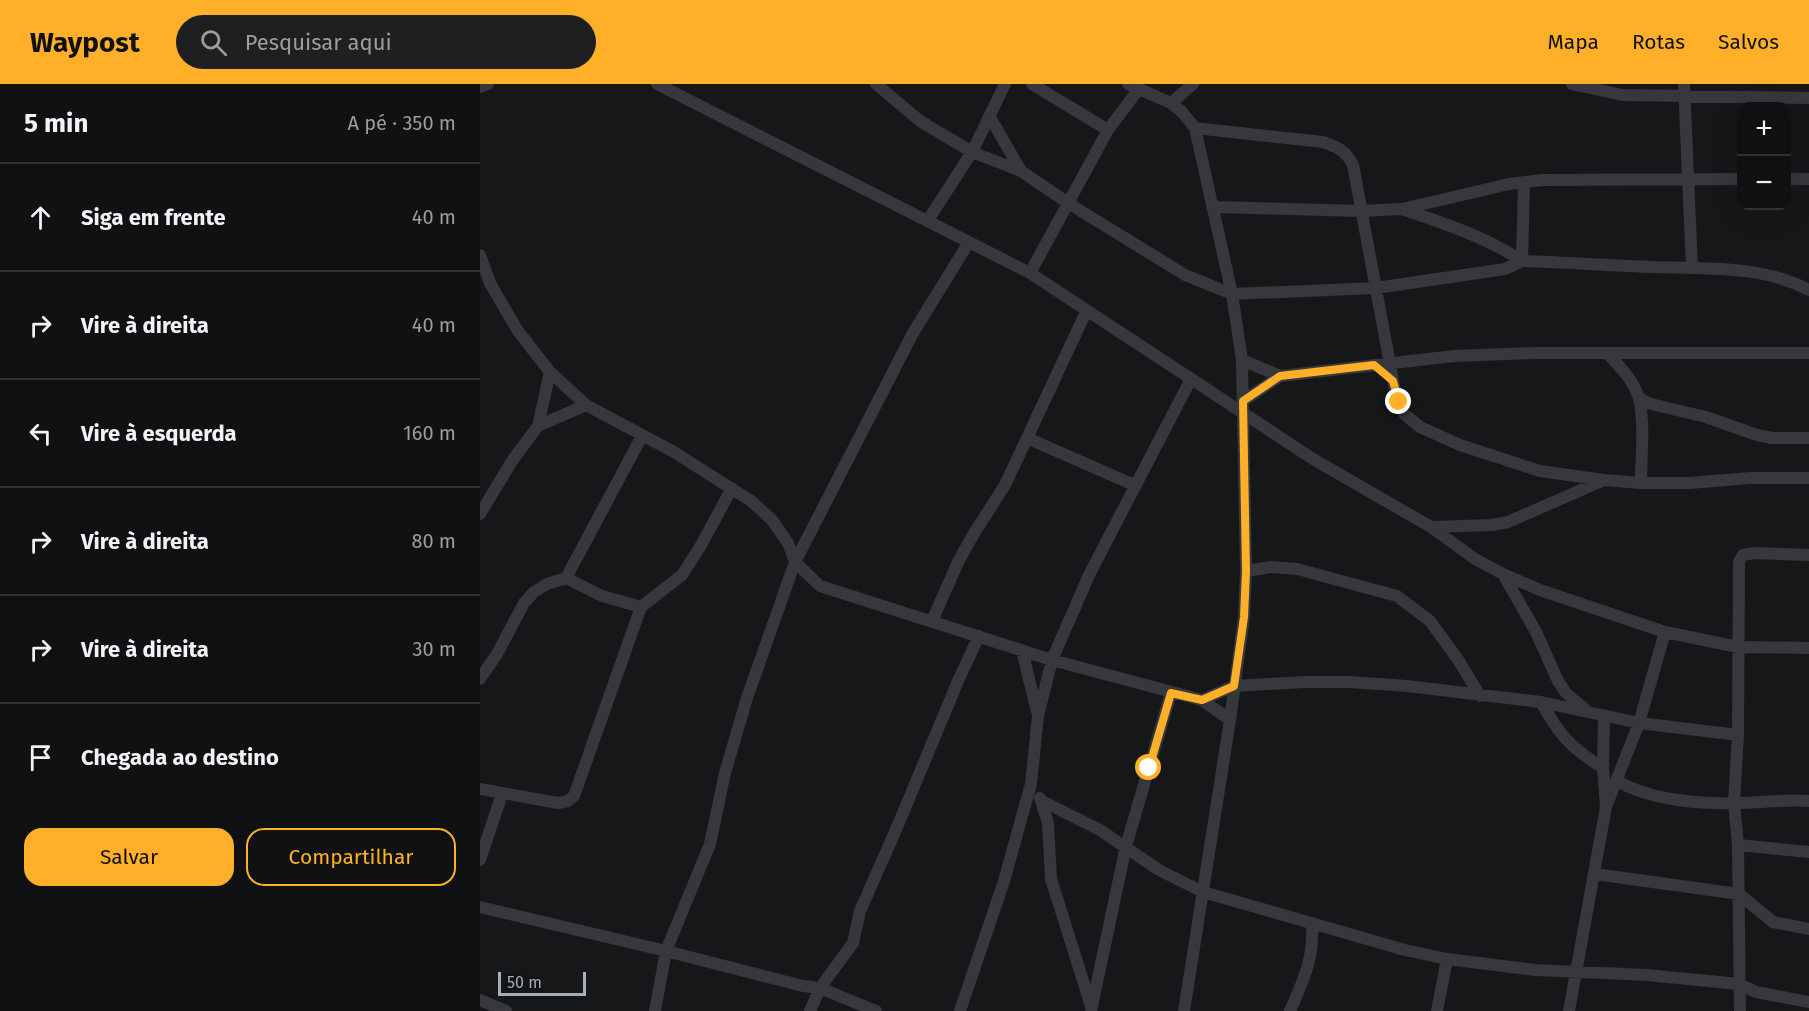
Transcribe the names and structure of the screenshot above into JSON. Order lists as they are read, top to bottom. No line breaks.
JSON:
{"scale_bar":"50 m","page":{"header":"Waypost","search":"Pesquisar aqui","nav":["Mapa","Rotas","Salvos"],"heading":["5 min","A pé · 350 m"],"map_buttons":["+","−"],"list":[["Siga em frente","40 m"],["Vire à direita","40 m"],["Vire à esquerda","160 m"],["Vire à direita","80 m"],["Vire à direita","30 m"],"Chegada ao destino"],"buttons":["Salvar","Compartilhar"],"scale":"50 m"}}
